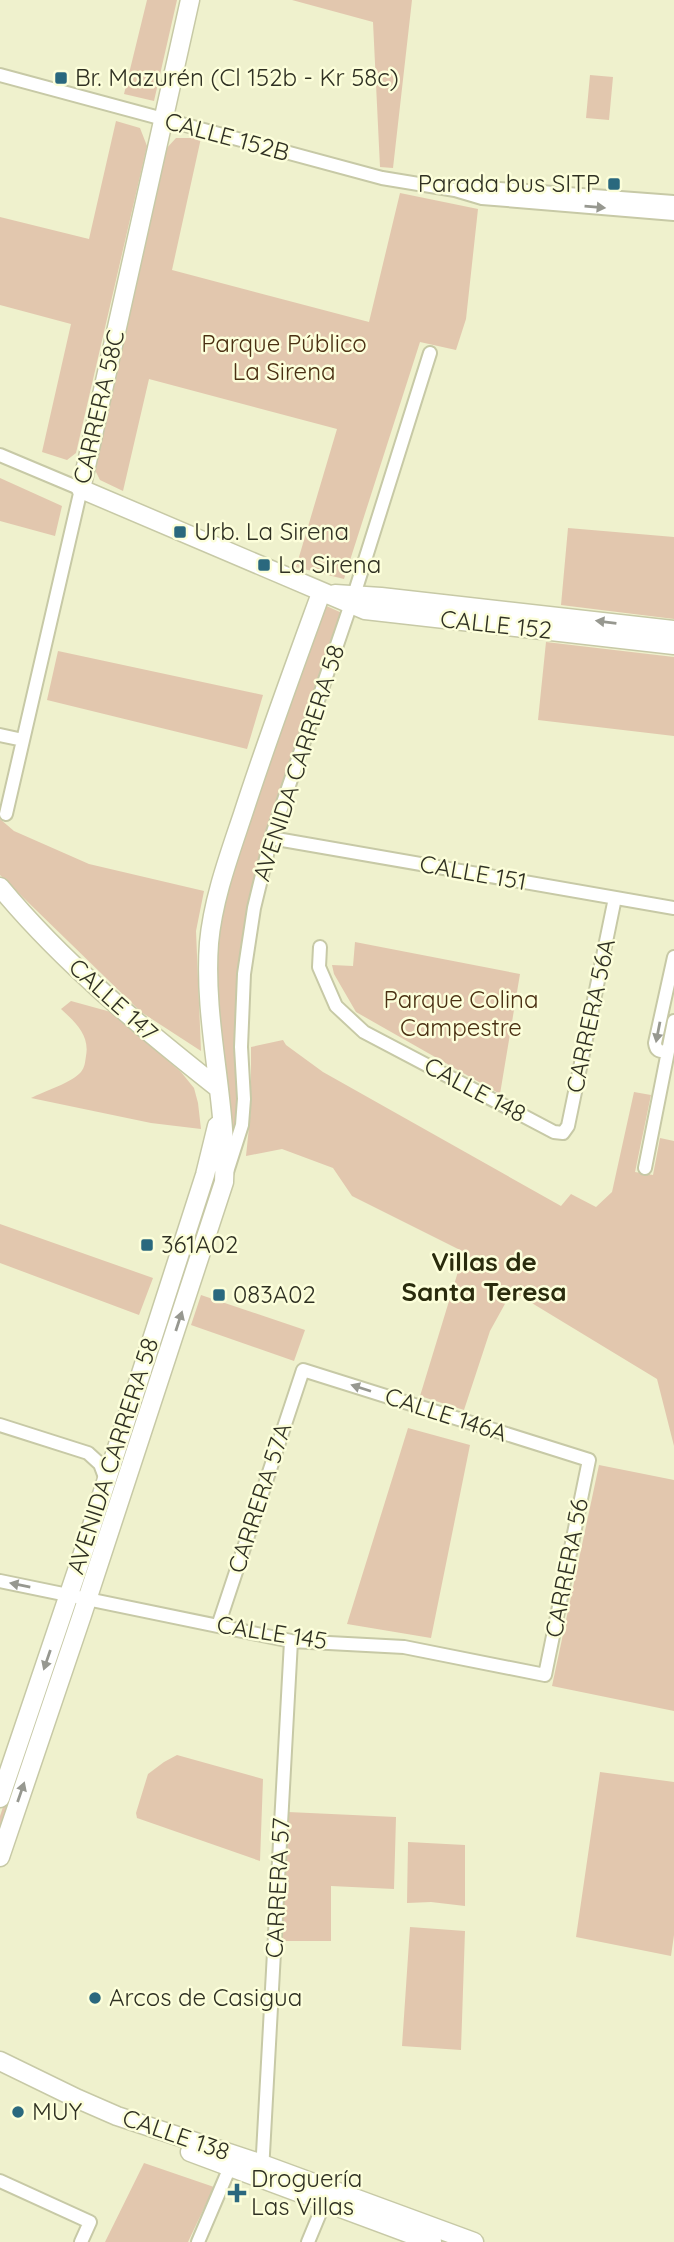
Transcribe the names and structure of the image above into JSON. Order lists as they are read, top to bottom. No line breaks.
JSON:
{"streets":{"main road":["CARRERA 58C","CALLE 152","AVENIDA CARRERA 58","CALLE 147","CALLE 138"],"street":["CALLE 152B","CALLE 151","CARRERA 56A","CALLE 148","CALLE 146A","CARRERA 57A","CARRERA 56","CALLE 145","CARRERA 57"]},"crossings":[["CALLE 152B","CARRERA 58C"],["CARRERA 58C","CALLE 152"],["CALLE 152","AVENIDA CARRERA 58"],["AVENIDA CARRERA 58","CALLE 151"],["AVENIDA CARRERA 58","CALLE 147"],["AVENIDA CARRERA 58","CALLE 145"],["CALLE 151","CARRERA 56A"],["CARRERA 56A","CALLE 148"],["CALLE 146A","CARRERA 57A"],["CALLE 146A","CARRERA 56"],["CARRERA 57A","CALLE 145"],["CARRERA 56","CALLE 145"],["CALLE 145","CARRERA 57"],["CARRERA 57","CALLE 138"]],"one_way":["CALLE 146A"],"districts":["Villas de Santa Teresa"],"parks":["Parque Público La Sirena","Parque Colina Campestre"],"places":{"transit":["Br. Mazurén (Cl 152b - Kr 58c)","Parada bus SITP","Urb. La Sirena","La Sirena","361A02","083A02"],"other":["Arcos de Casigua","MUY"],"health":["Droguería Las Villas"]}}
